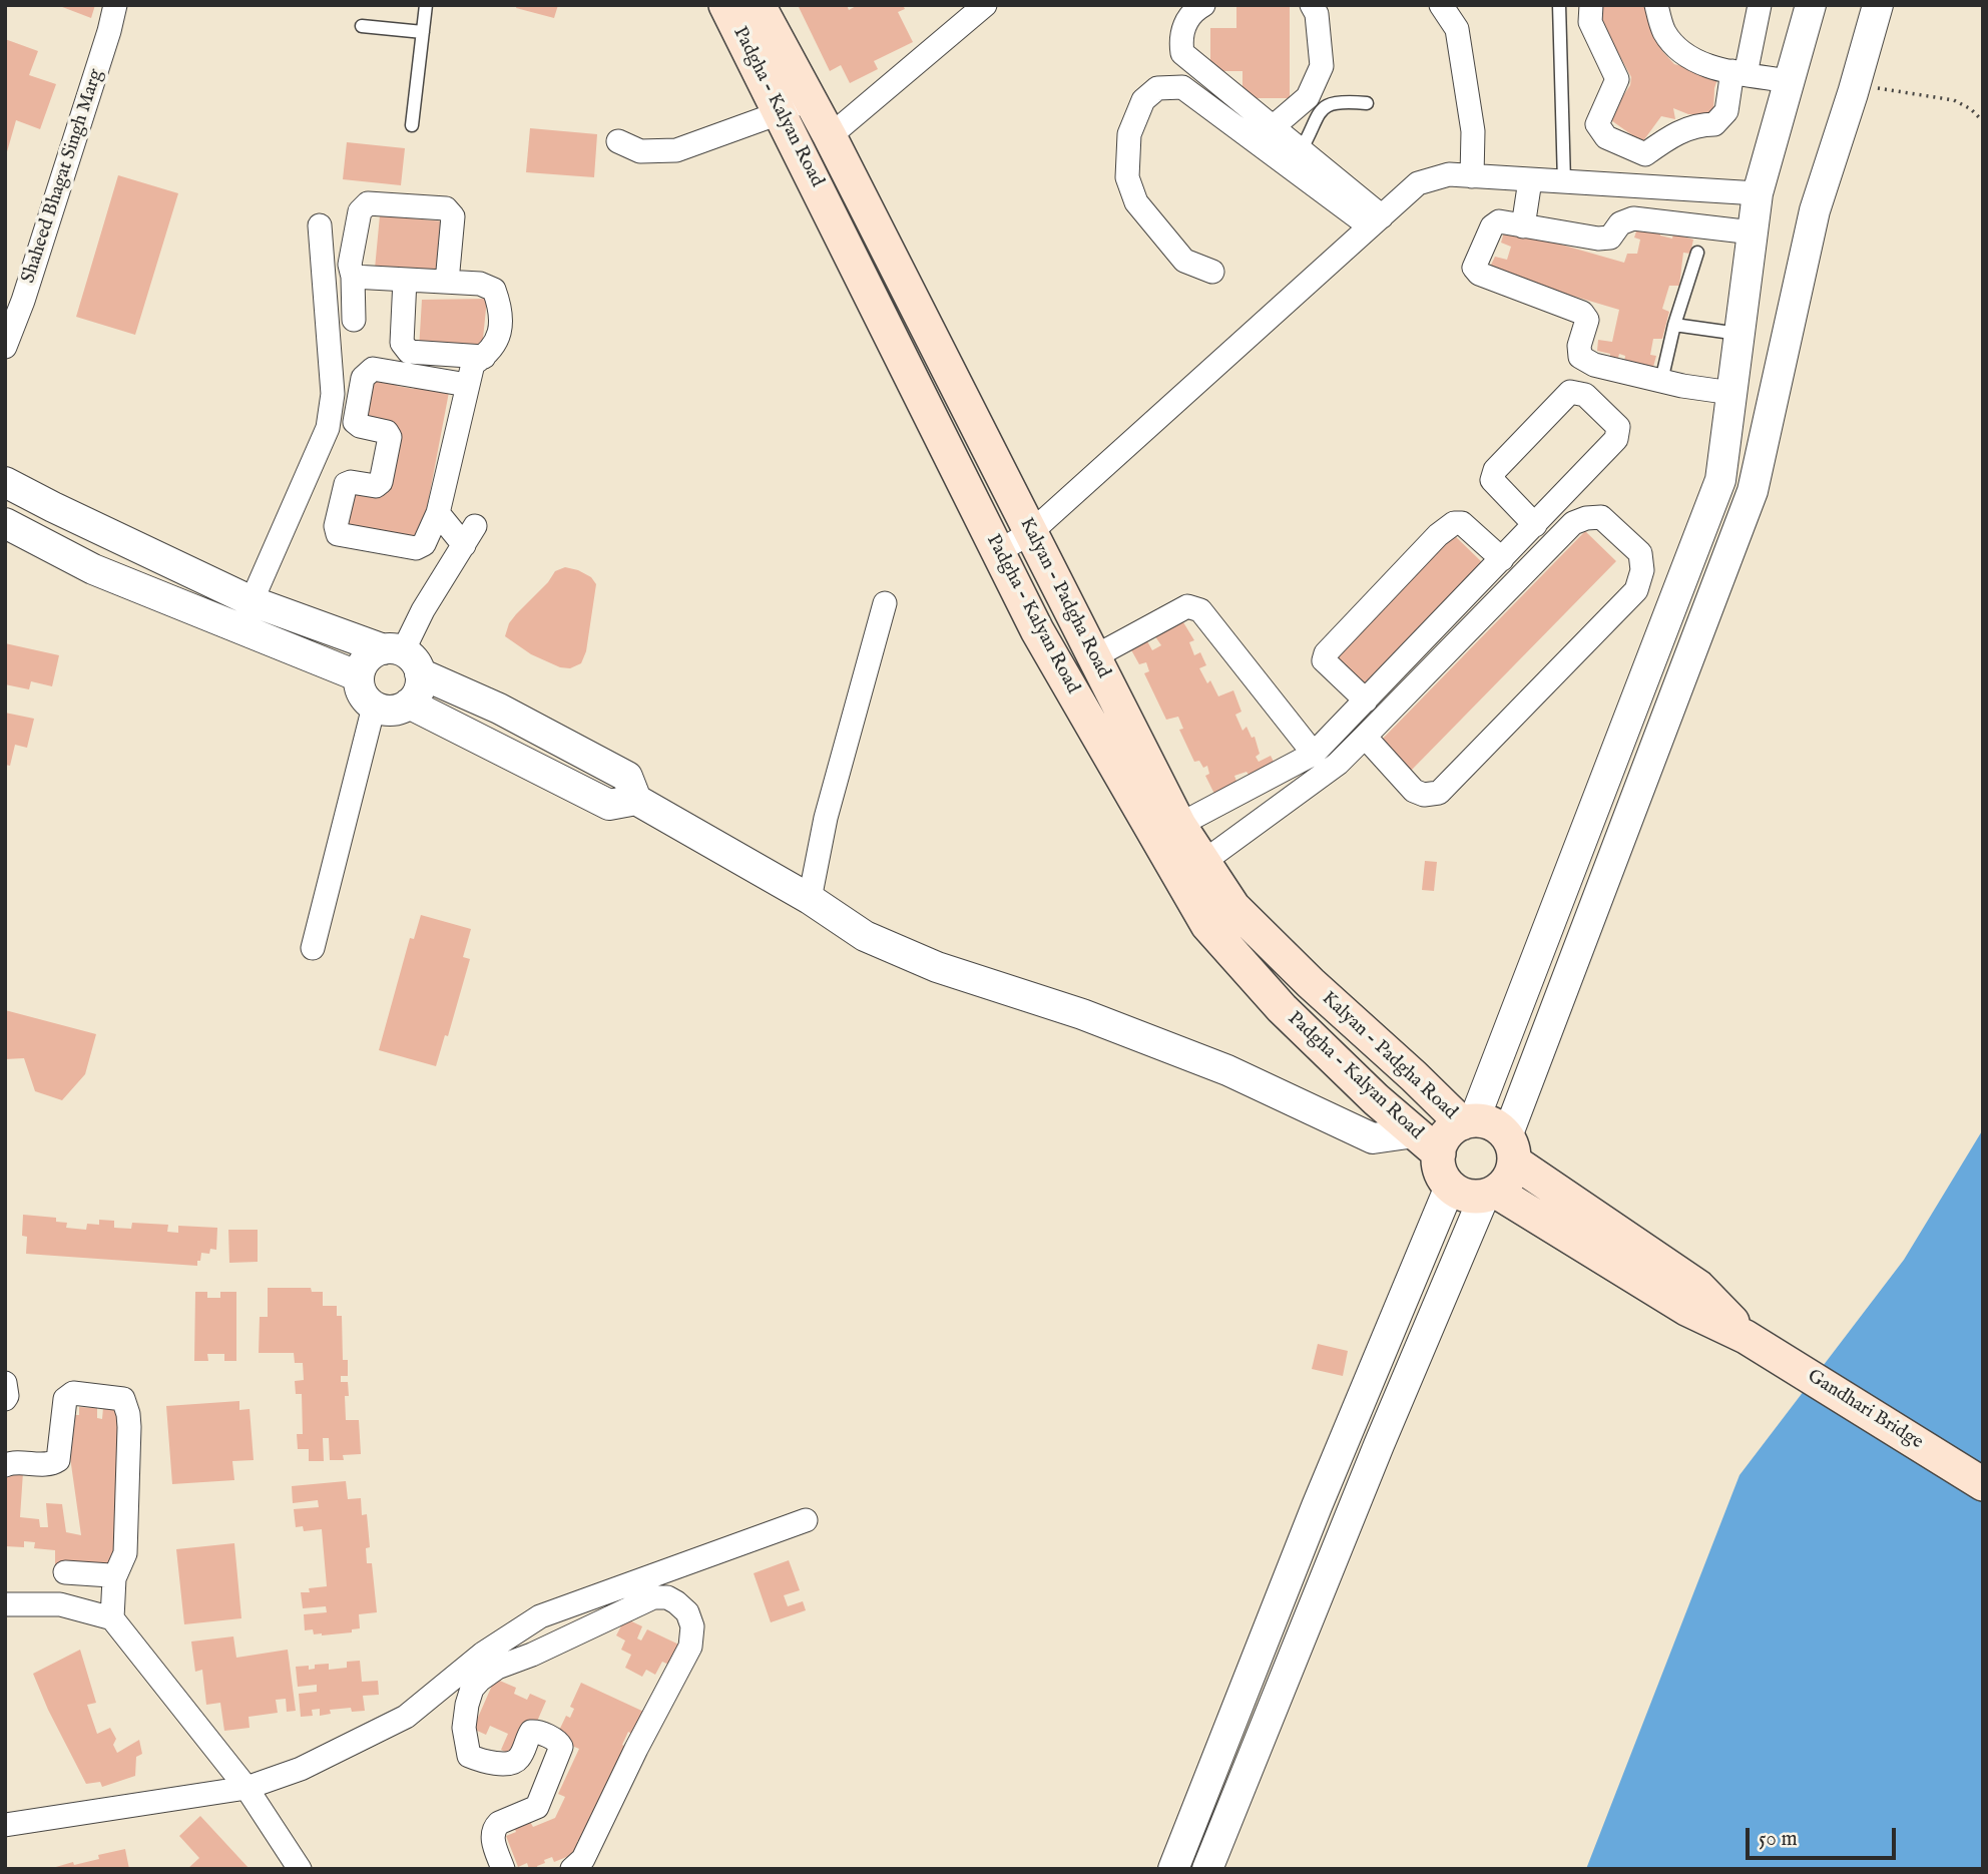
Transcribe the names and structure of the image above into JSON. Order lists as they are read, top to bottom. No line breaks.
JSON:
{"streets":{"main road":["Padgha - Kalyan Road","Kalyan - Padgha Road","Gandhari Bridge"],"street":["Shaheed Bhagat Singh Marg"]},"crossings":[["Padgha - Kalyan Road","Kalyan - Padgha Road"]],"scale_bar":"50 m"}
